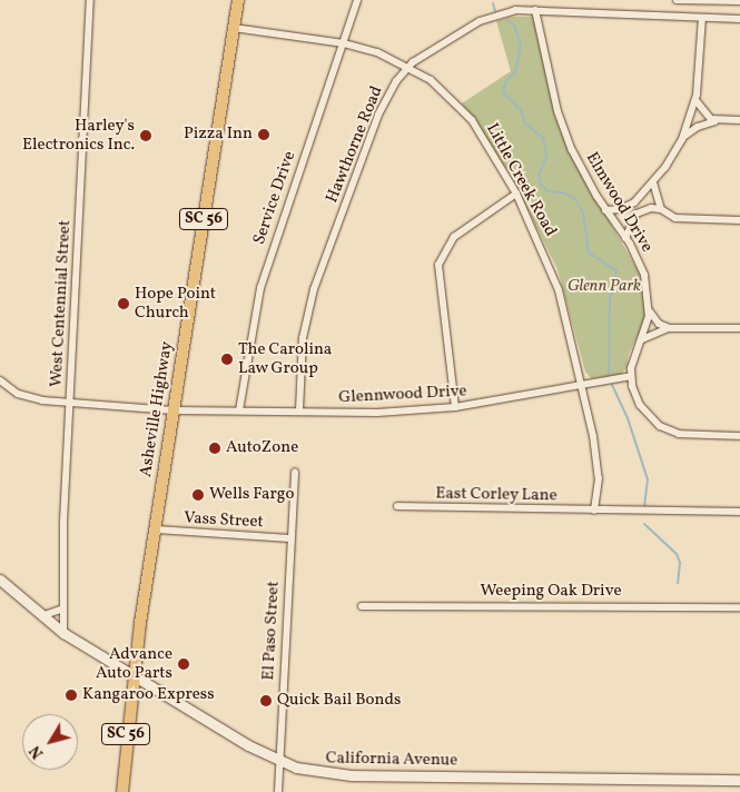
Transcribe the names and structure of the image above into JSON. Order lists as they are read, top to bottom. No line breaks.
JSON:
{"streets":{"main road":["SC 56","Asheville Highway","California Avenue"],"street":["Hawthorne Road","Little Creek Road","Service Drive","Elmwood Drive","West Centennial Street","Glennwood Drive","East Corley Lane","Vass Street","Weeping Oak Drive","El Paso Street"]},"crossings":[["Hawthorne Road","Little Creek Road"],["Hawthorne Road","Elmwood Drive"],["Hawthorne Road","Glennwood Drive"],["Little Creek Road","Service Drive"],["Little Creek Road","Glennwood Drive"],["Little Creek Road","Asheville Highway"],["Little Creek Road","East Corley Lane"],["Service Drive","Glennwood Drive"],["Elmwood Drive","Glennwood Drive"],["West Centennial Street","Glennwood Drive"],["West Centennial Street","California Avenue"],["Glennwood Drive","Asheville Highway"],["Asheville Highway","Vass Street"],["Asheville Highway","California Avenue"],["Vass Street","El Paso Street"],["El Paso Street","California Avenue"]],"parks":["Glenn Park"],"places":["Pizza Inn","Harley's Electronics Inc.","Hope Point Church","The Carolina Law Group","AutoZone","Wells Fargo","Advance Auto Parts","Kangaroo Express","Quick Bail Bonds"],"north":"bottom left"}
